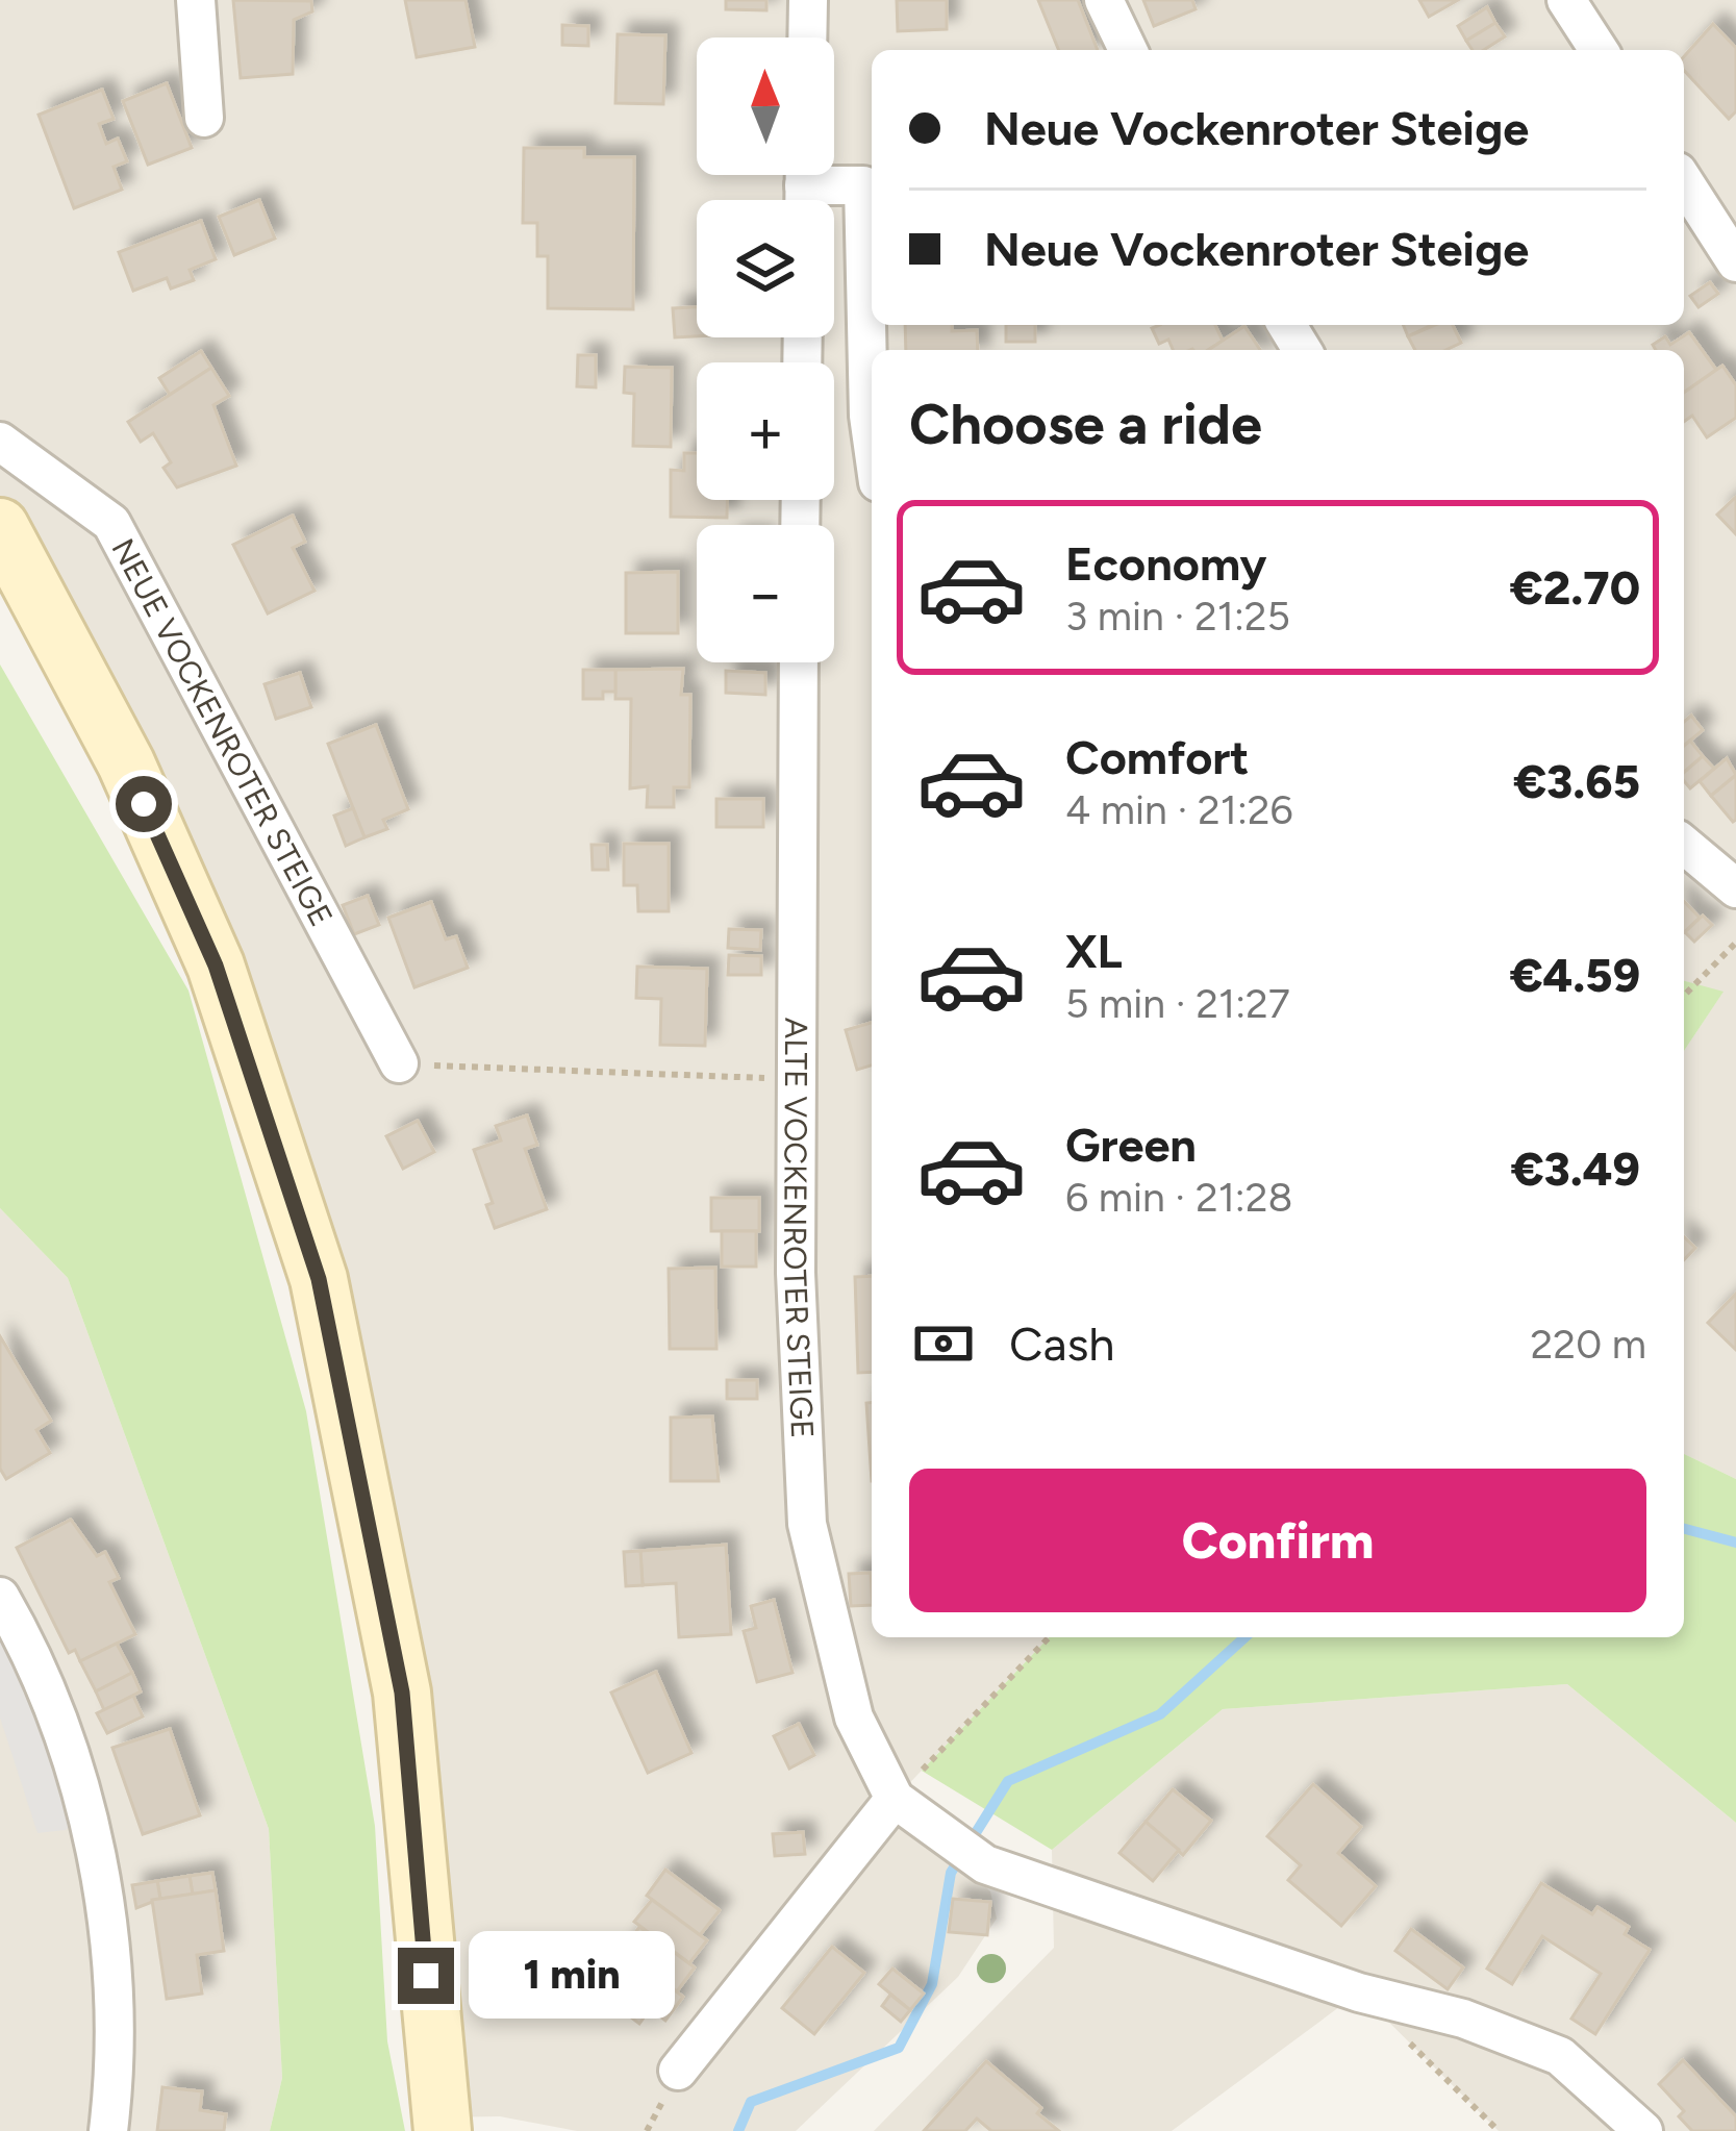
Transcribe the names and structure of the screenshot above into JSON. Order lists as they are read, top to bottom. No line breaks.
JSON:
{"streets":{"street":["NEUE VOCKENROTER STEIGE","ALTE VOCKENROTER STEIGE"]},"north":"top","page":{"map_buttons":["+","−"],"banner":["Neue Vockenroter Steige","Neue Vockenroter Steige"],"heading":"Choose a ride","list":[{"name":"Economy","note":"3 min · 21:25","value":"€2.70"},{"name":"Comfort","note":"4 min · 21:26","value":"€3.65"},{"name":"XL","note":"5 min · 21:27","value":"€4.59"},{"name":"Green","note":"6 min · 21:28","value":"€3.49"}],"pay":["Cash","220 m"],"buttons":"Confirm","bubble":"1 min"}}
